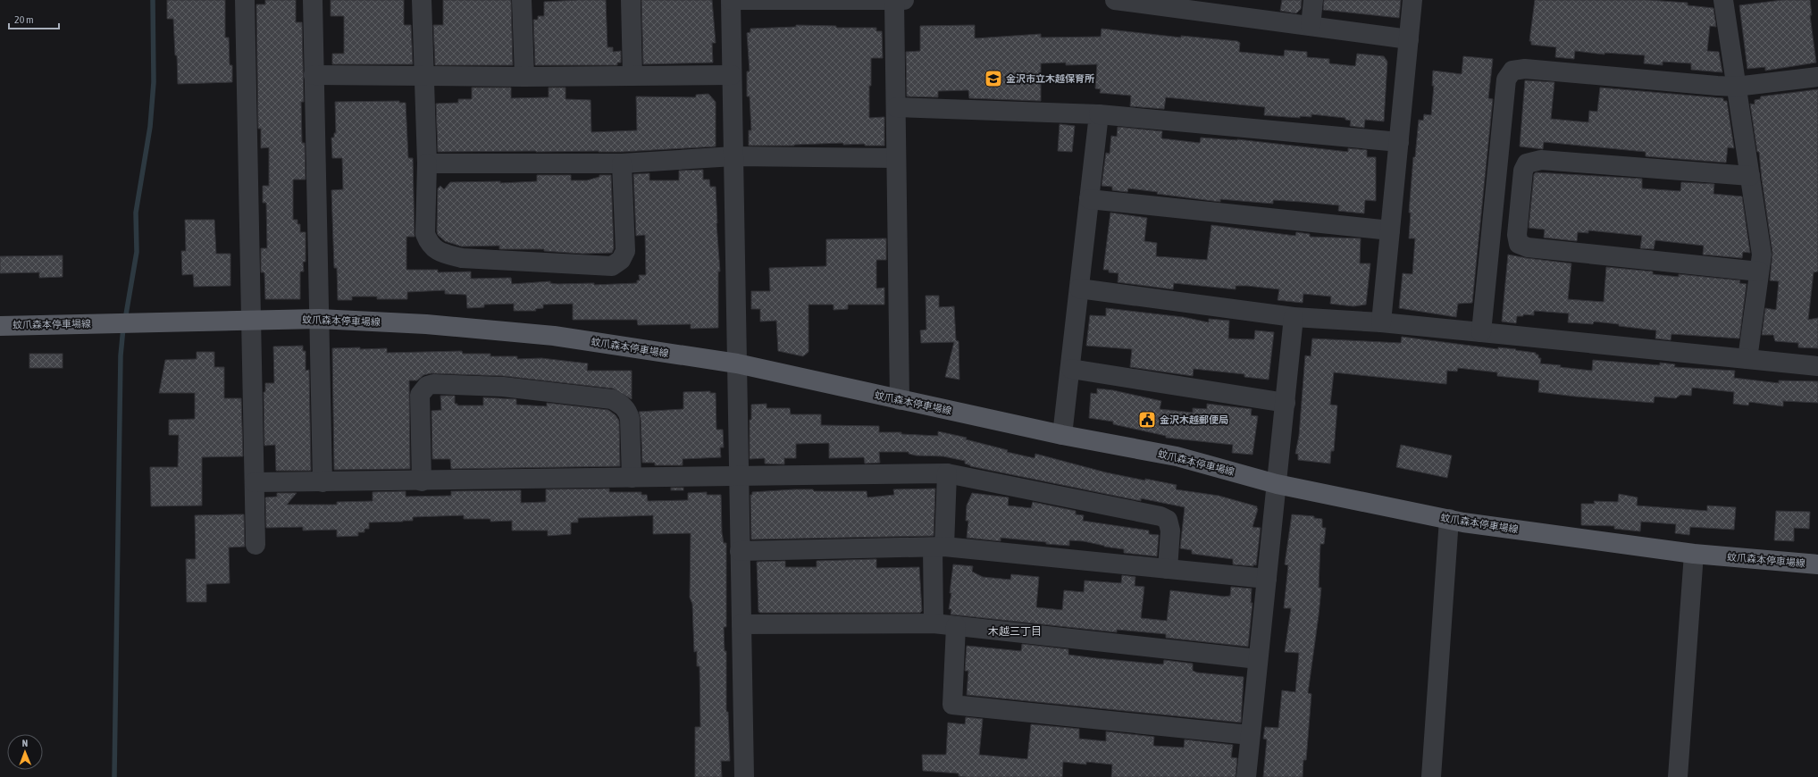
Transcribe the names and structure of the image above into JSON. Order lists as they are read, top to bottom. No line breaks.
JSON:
{"streets":{"main road":["蚊爪森本停車場線"]},"districts":["木越三丁目"],"places":{"school or university":["金沢市立木越保育所"],"public building":["金沢木越郵便局"]},"scale_bar":"20 m","north":"top"}
